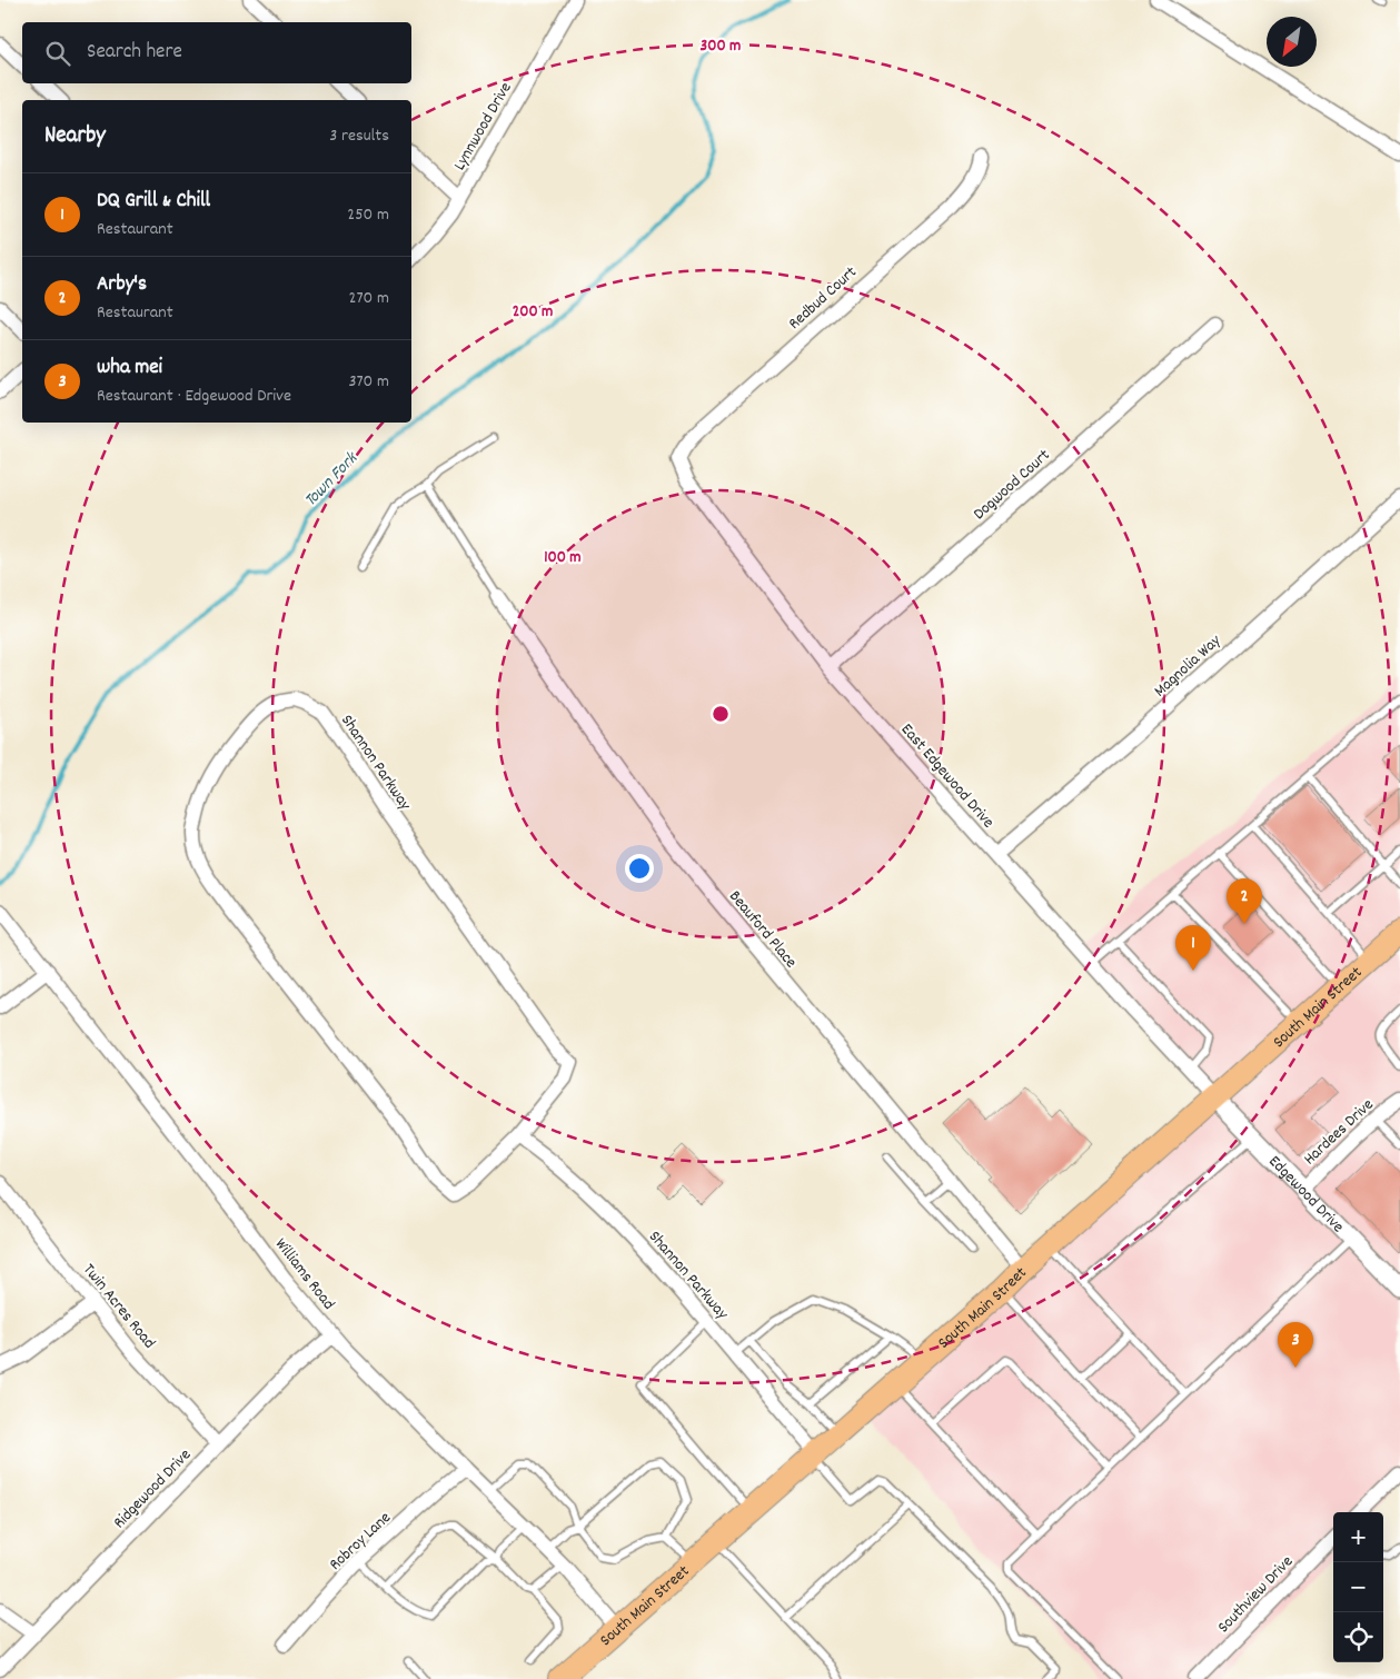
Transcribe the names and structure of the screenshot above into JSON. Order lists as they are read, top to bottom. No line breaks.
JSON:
{"streets":{"main road":["South Main Street"],"street":["Lynnwood Drive","Redbud Court","Dogwood Court","Magnolia Way","Shannon Parkway","East Edgewood Drive","Beauford Place","Hardees Drive","Edgewood Drive","Williams Road","Twin Acres Road","Ridgewood Drive","Robroy Lane","Southview Drive"]},"crossings":[["Redbud Court","East Edgewood Drive"],["Dogwood Court","East Edgewood Drive"],["Magnolia Way","East Edgewood Drive"],["Shannon Parkway","South Main Street"],["East Edgewood Drive","South Main Street"],["East Edgewood Drive","Edgewood Drive"],["Beauford Place","South Main Street"],["South Main Street","Edgewood Drive"],["South Main Street","Williams Road"],["Hardees Drive","Edgewood Drive"],["Williams Road","Ridgewood Drive"],["Williams Road","Robroy Lane"],["Twin Acres Road","Ridgewood Drive"]],"water":["Town Fork"],"north":"bottom left","page":{"search":"Search here","heading":["Nearby","3 results"],"list":[{"mark":"1","name":"DQ Grill & Chill","note":"Restaurant","value":"250 m"},{"mark":"2","name":"Arby's","note":"Restaurant","value":"270 m"},{"mark":"3","name":"wha mei","note":"Restaurant · Edgewood Drive","value":"370 m"}],"pins":["2","1","3"],"map_buttons":["+","−"]},"rings":["300 m","200 m","100 m"]}
